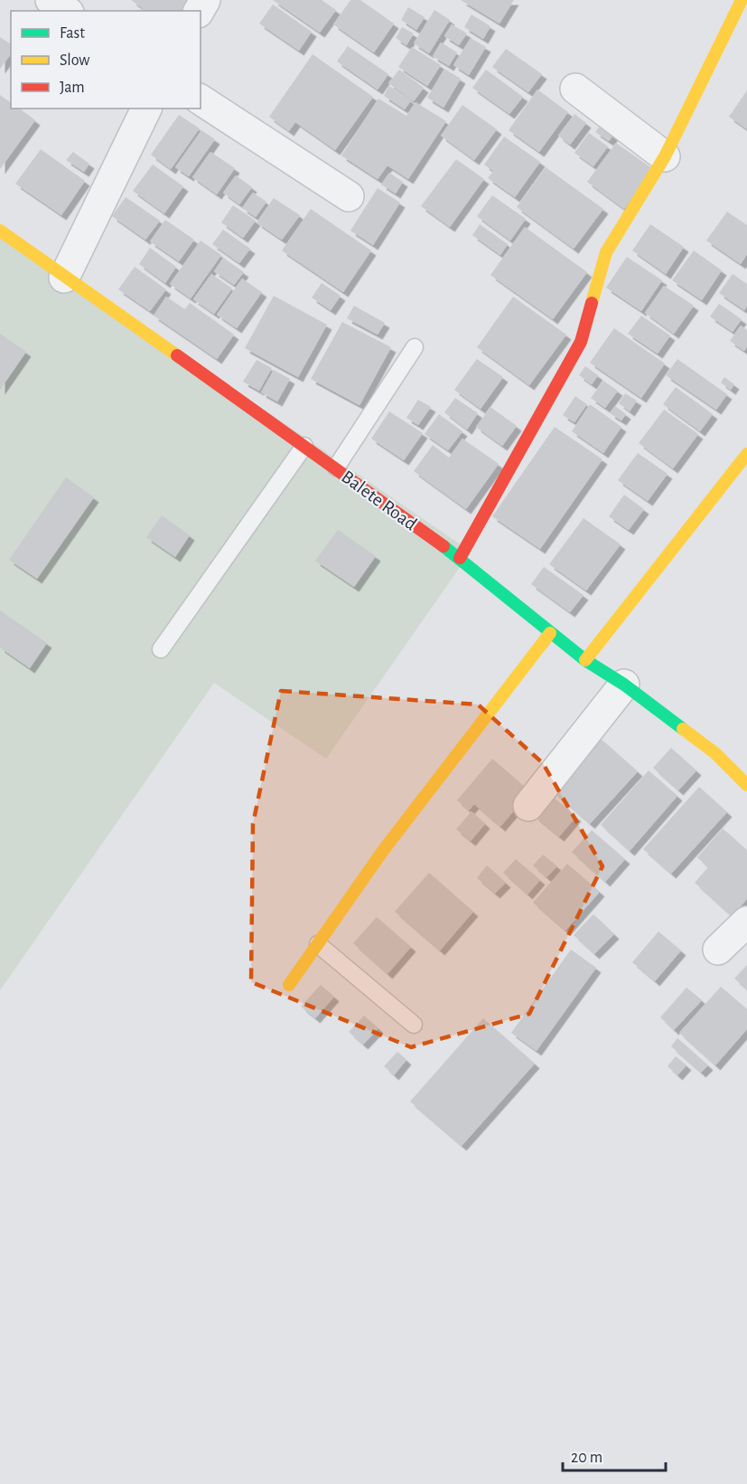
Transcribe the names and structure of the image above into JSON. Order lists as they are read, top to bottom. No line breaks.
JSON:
{"streets":{"street":["Balete Road"]},"legend":["Fast","Slow","Jam"],"scale_bar":"20 m"}
